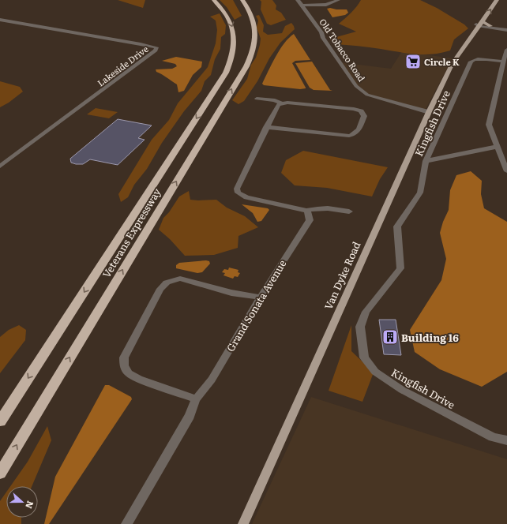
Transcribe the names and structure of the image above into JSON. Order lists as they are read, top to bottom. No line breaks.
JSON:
{"streets":{"highway":["Veterans Expressway"],"main road":["Van Dyke Road"],"street":["Old Tobacco Road","Lakeside Drive","Kingfish Drive","Grand Sonata Avenue"]},"crossings":[["Old Tobacco Road","Van Dyke Road"]],"places":{"supermarket":["Circle K"],"building":["Building 16"]},"north":"right"}
